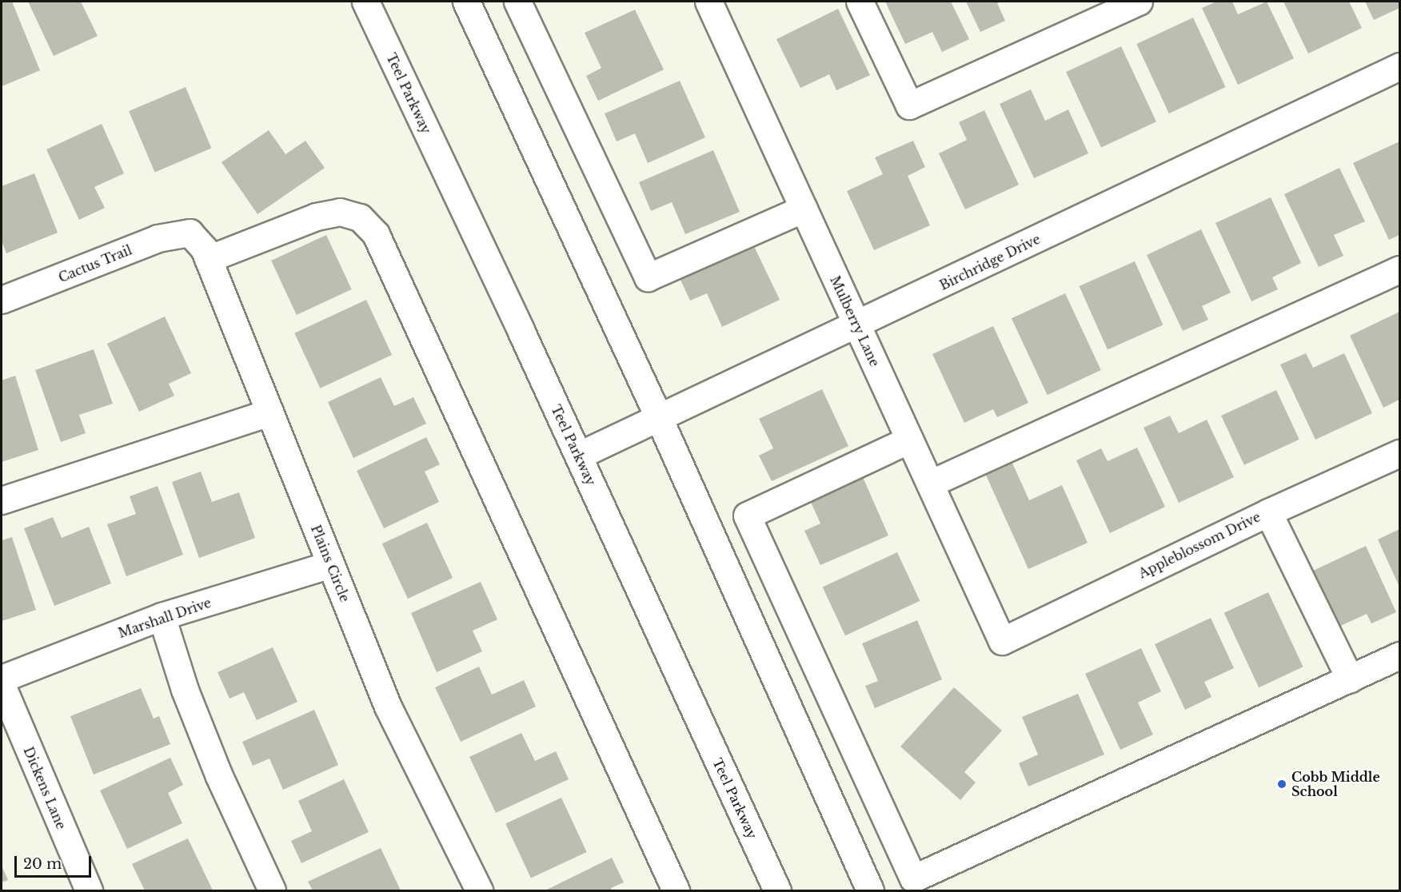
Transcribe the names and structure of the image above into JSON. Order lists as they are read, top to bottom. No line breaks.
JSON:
{"streets":{"street":["Teel Parkway","Birchridge Drive","Cactus Trail","Mulberry Lane","Appleblossom Drive","Plains Circle","Marshall Drive","Dickens Lane"]},"crossings":[["Teel Parkway","Birchridge Drive"],["Birchridge Drive","Mulberry Lane"],["Cactus Trail","Plains Circle"],["Mulberry Lane","Appleblossom Drive"],["Plains Circle","Marshall Drive"]],"places":["Cobb Middle School"],"scale_bar":"20 m"}
